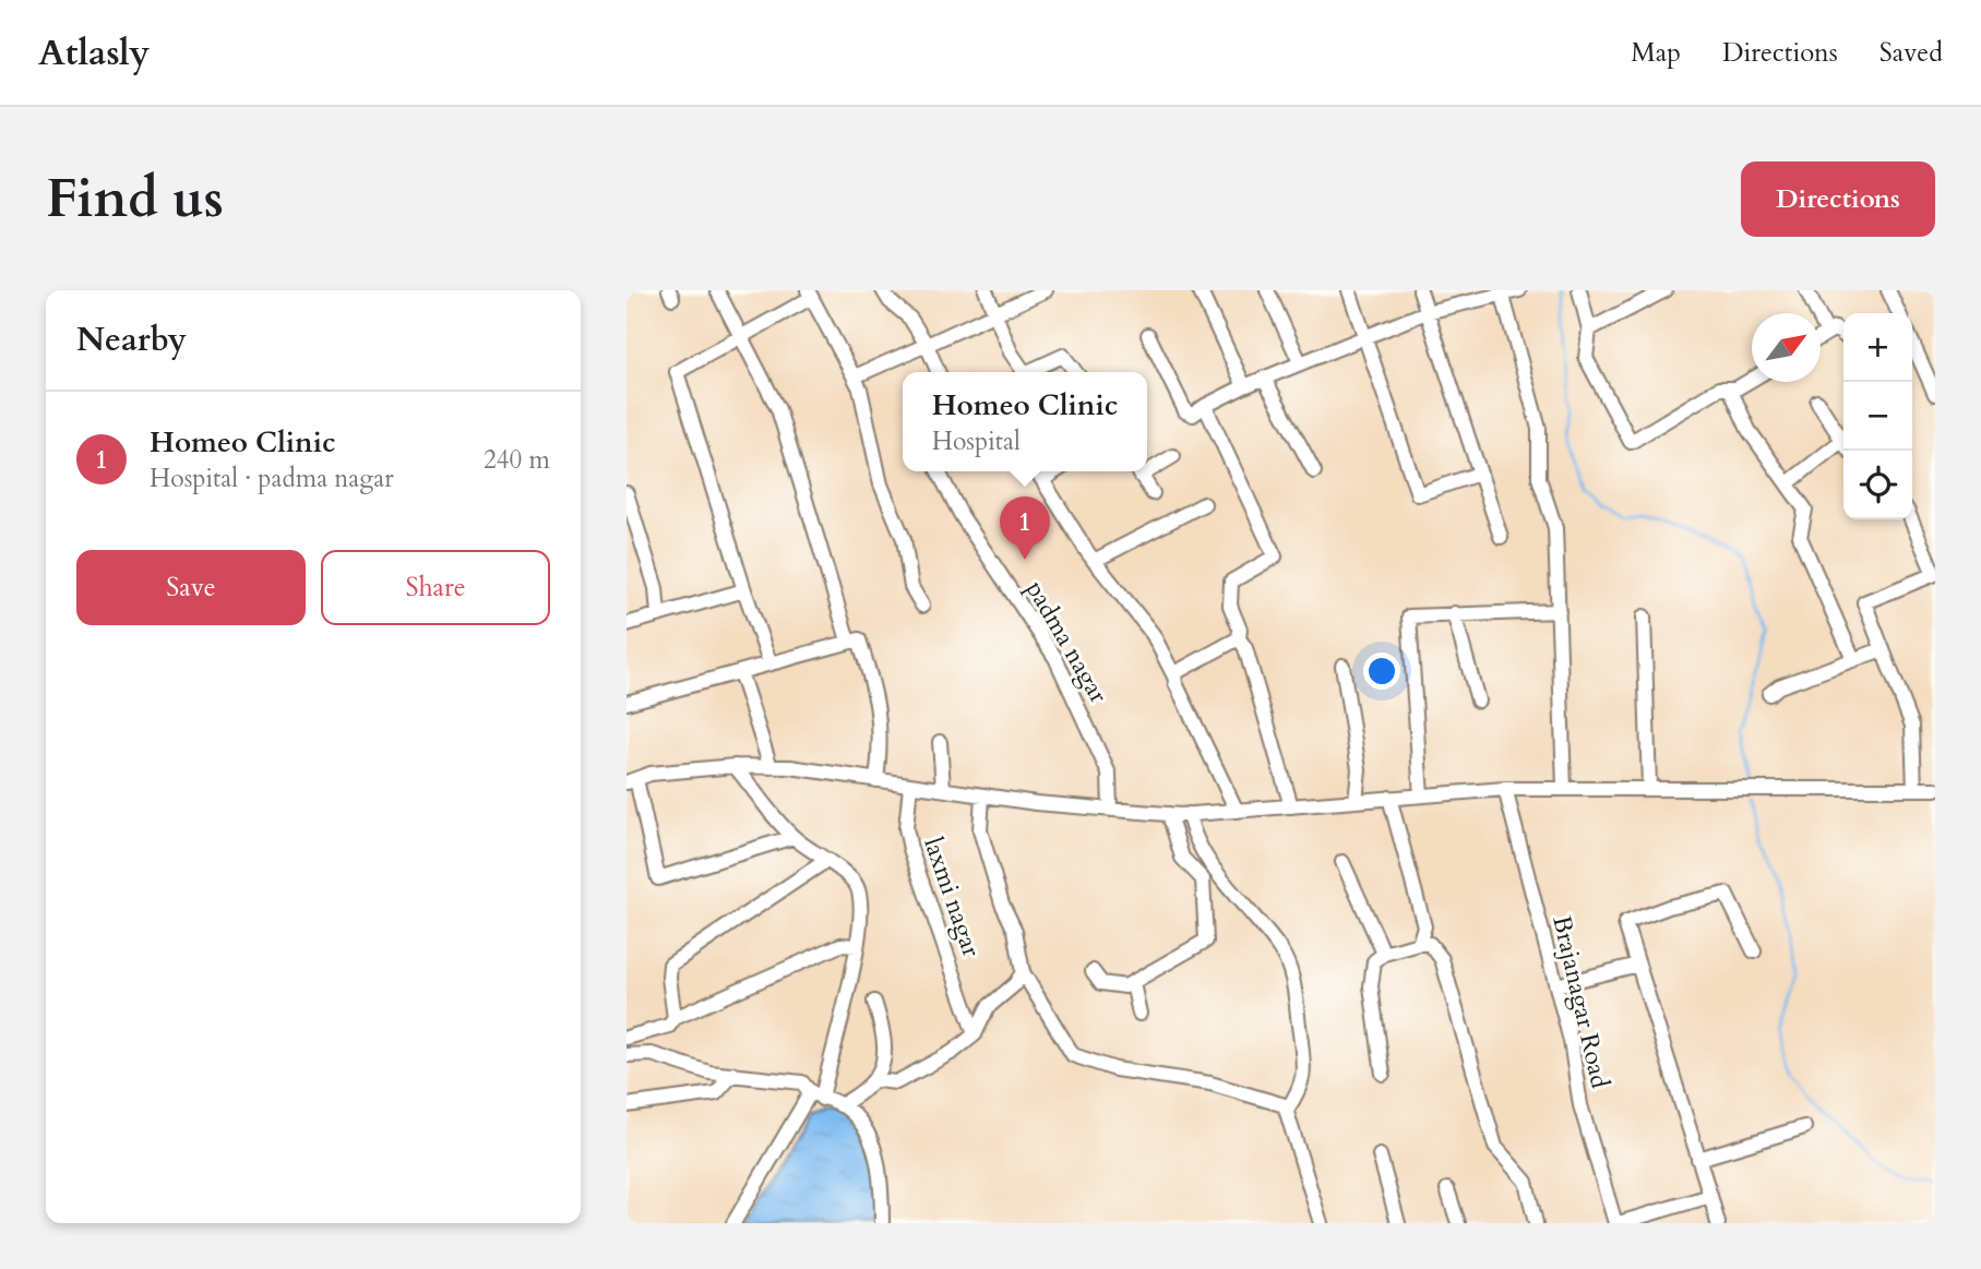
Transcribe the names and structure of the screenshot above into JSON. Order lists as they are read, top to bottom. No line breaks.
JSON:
{"streets":{"street":["padma nagar","laxmi nagar","Brajanagar Road"]},"north":"top right","page":{"header":"Atlasly","nav":["Map","Directions","Saved"],"buttons":["Directions",["Save","Share"]],"title":"Find us","heading":"Nearby","map_buttons":["+","−"],"popup":["Homeo Clinic","Hospital"],"list":[{"mark":"1","name":"Homeo Clinic","note":"Hospital · padma nagar","value":"240 m"}],"pins":"1"}}
